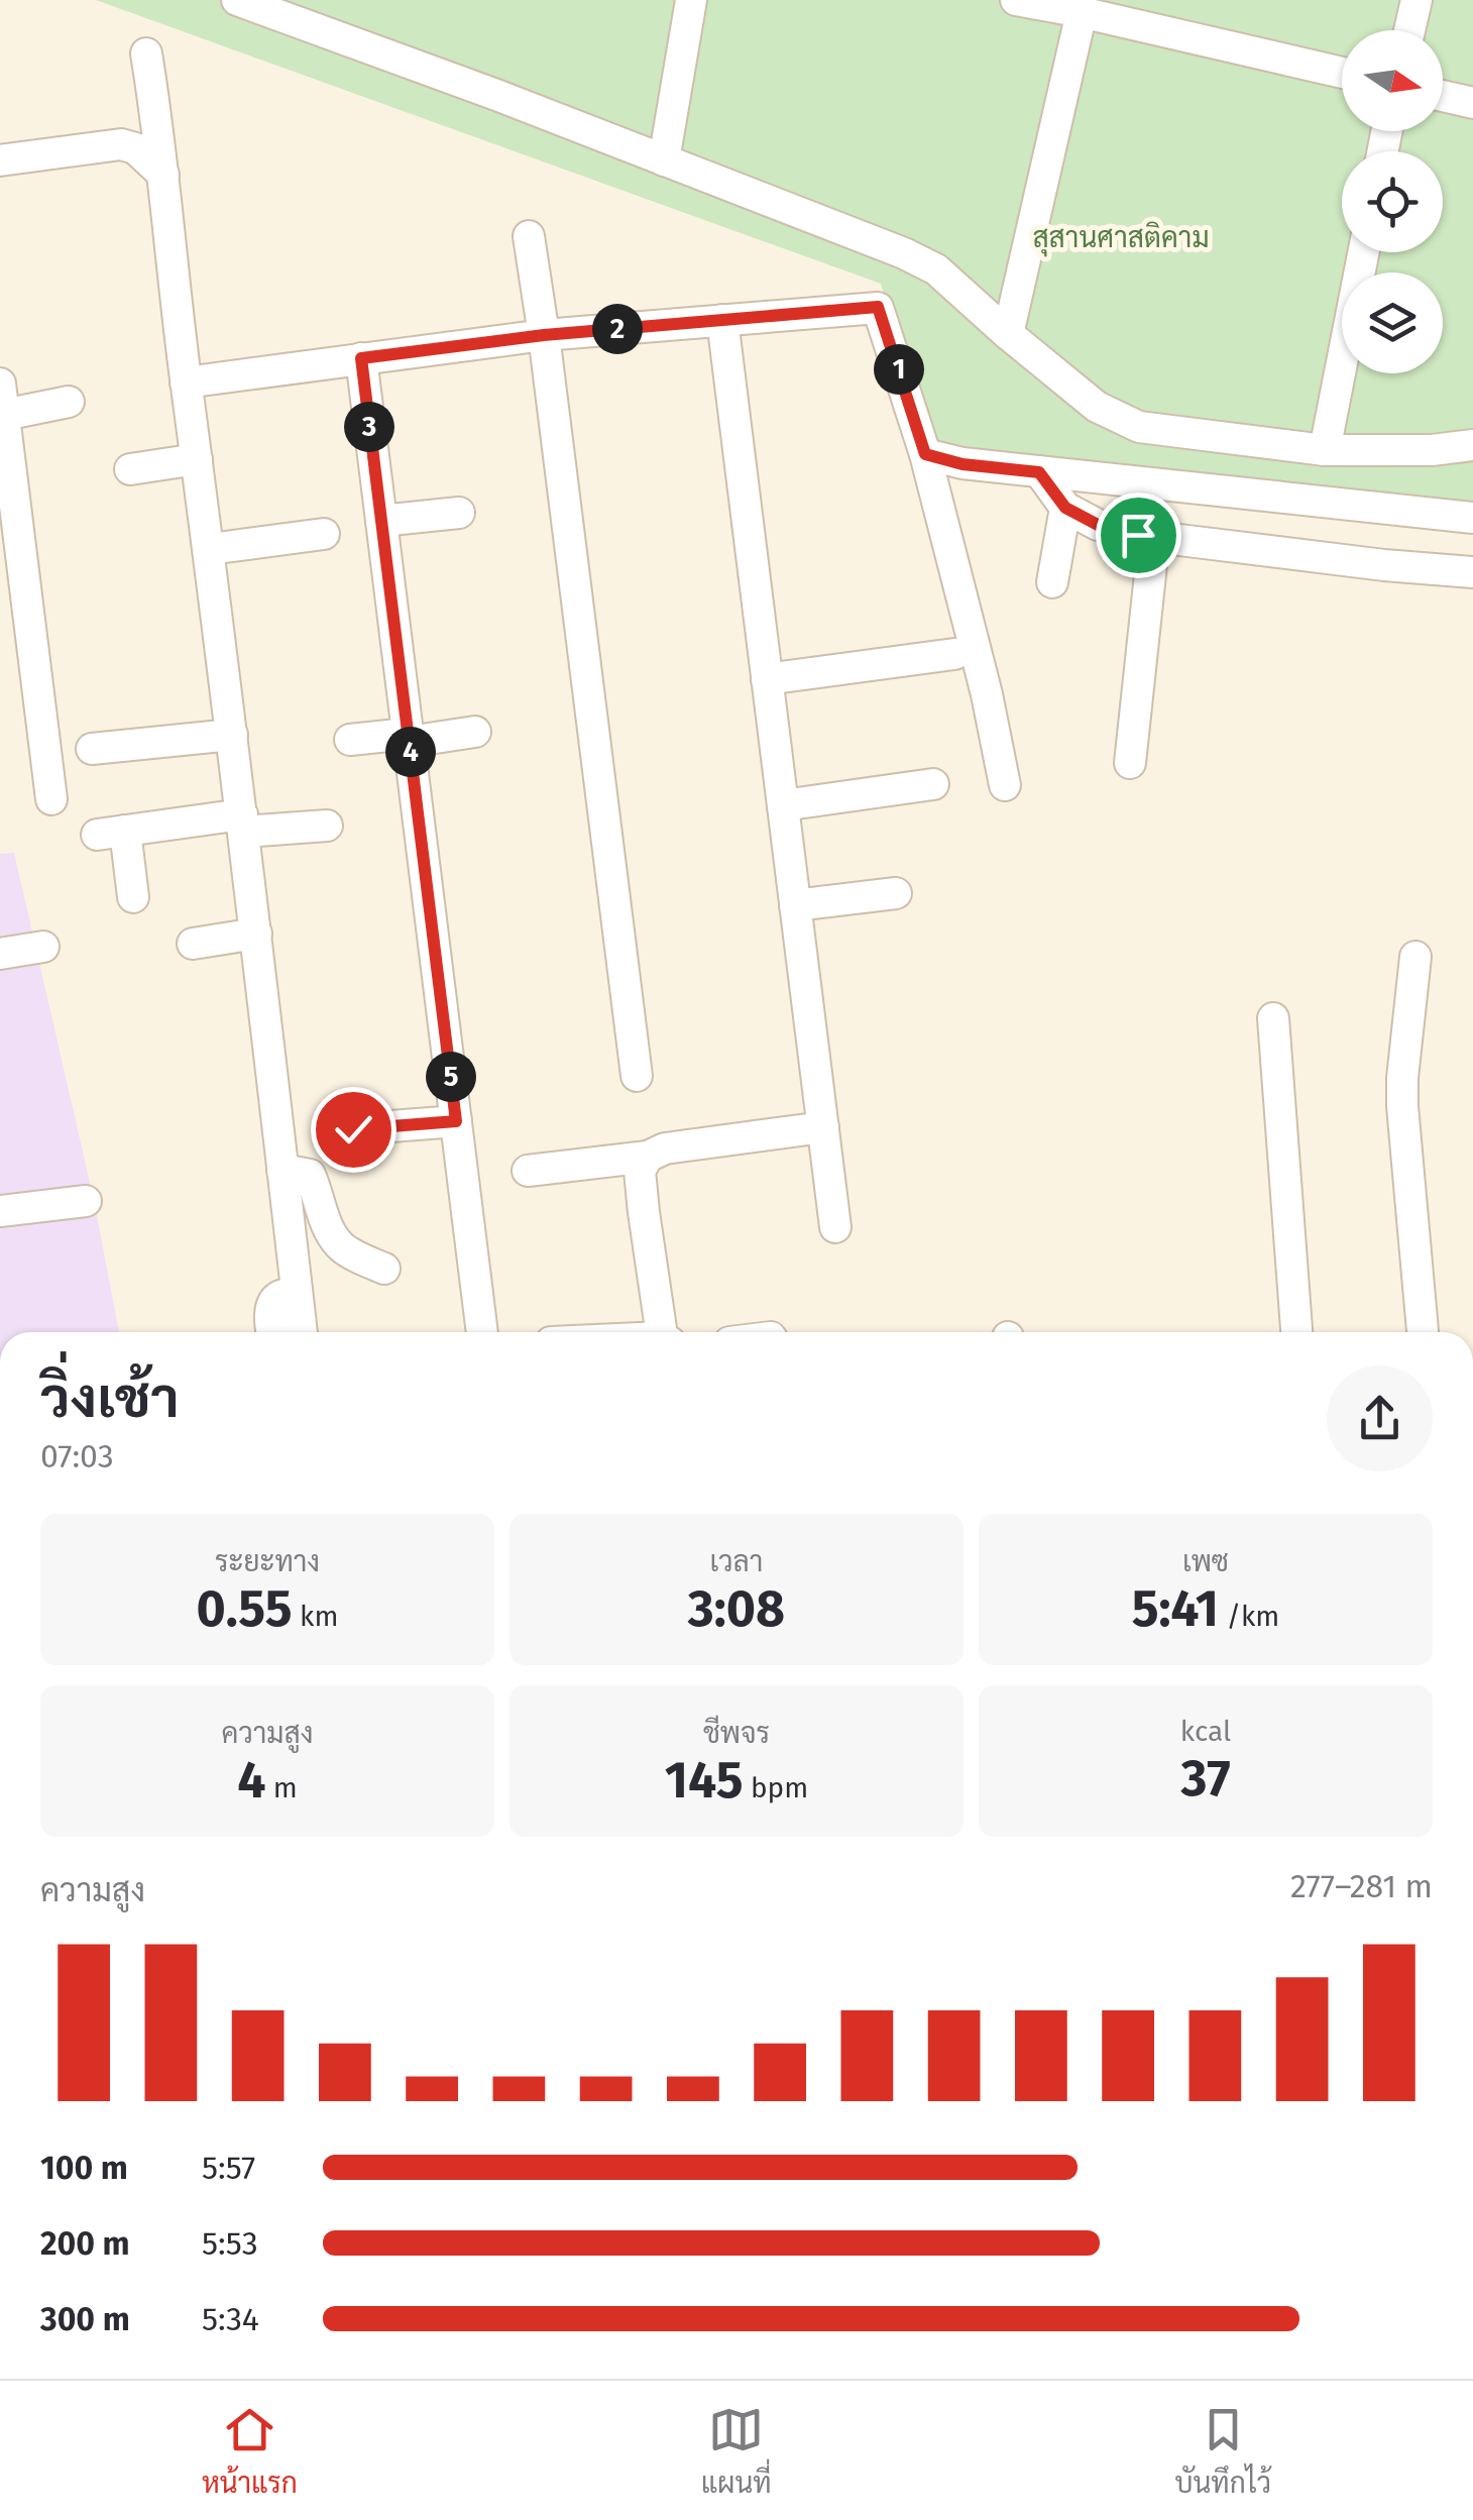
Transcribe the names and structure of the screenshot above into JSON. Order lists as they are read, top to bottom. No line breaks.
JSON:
{"parks":["สุสานศาสติคาม"],"north":"right","page":{"pins":["2","1","3","4","5"],"heading":["วิ่งเช้า","07:03"],"stats":[["ระยะทาง","0.55 km"],["เวลา","3:08"],["เพซ","5:41 /km"],["ความสูง","4 m"],["ชีพจร","145 bpm"],["kcal","37"]],"chart":["ความสูง","277–281 m"],"list":[{"name":"100 m","note":"5:57"},{"name":"200 m","note":"5:53"},{"name":"300 m","note":"5:34"}],"tabs":["หน้าแรก","แผนที่","บันทึกไว้"]}}
